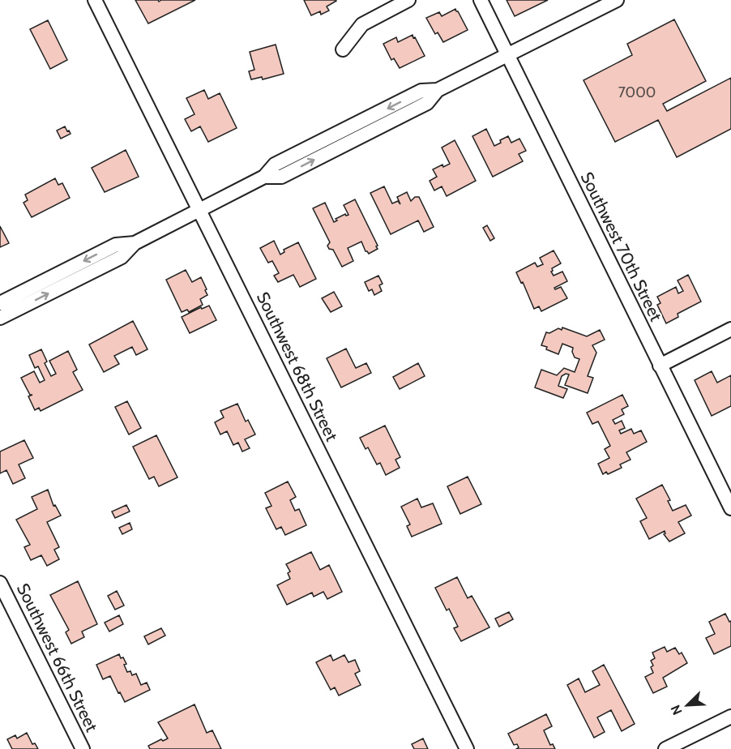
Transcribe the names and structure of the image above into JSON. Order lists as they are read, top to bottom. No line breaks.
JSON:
{"streets":{"street":["Southwest 70th Street","Southwest 68th Street","Southwest 66th Street"]},"house_numbers":["7000"],"north":"bottom left"}
